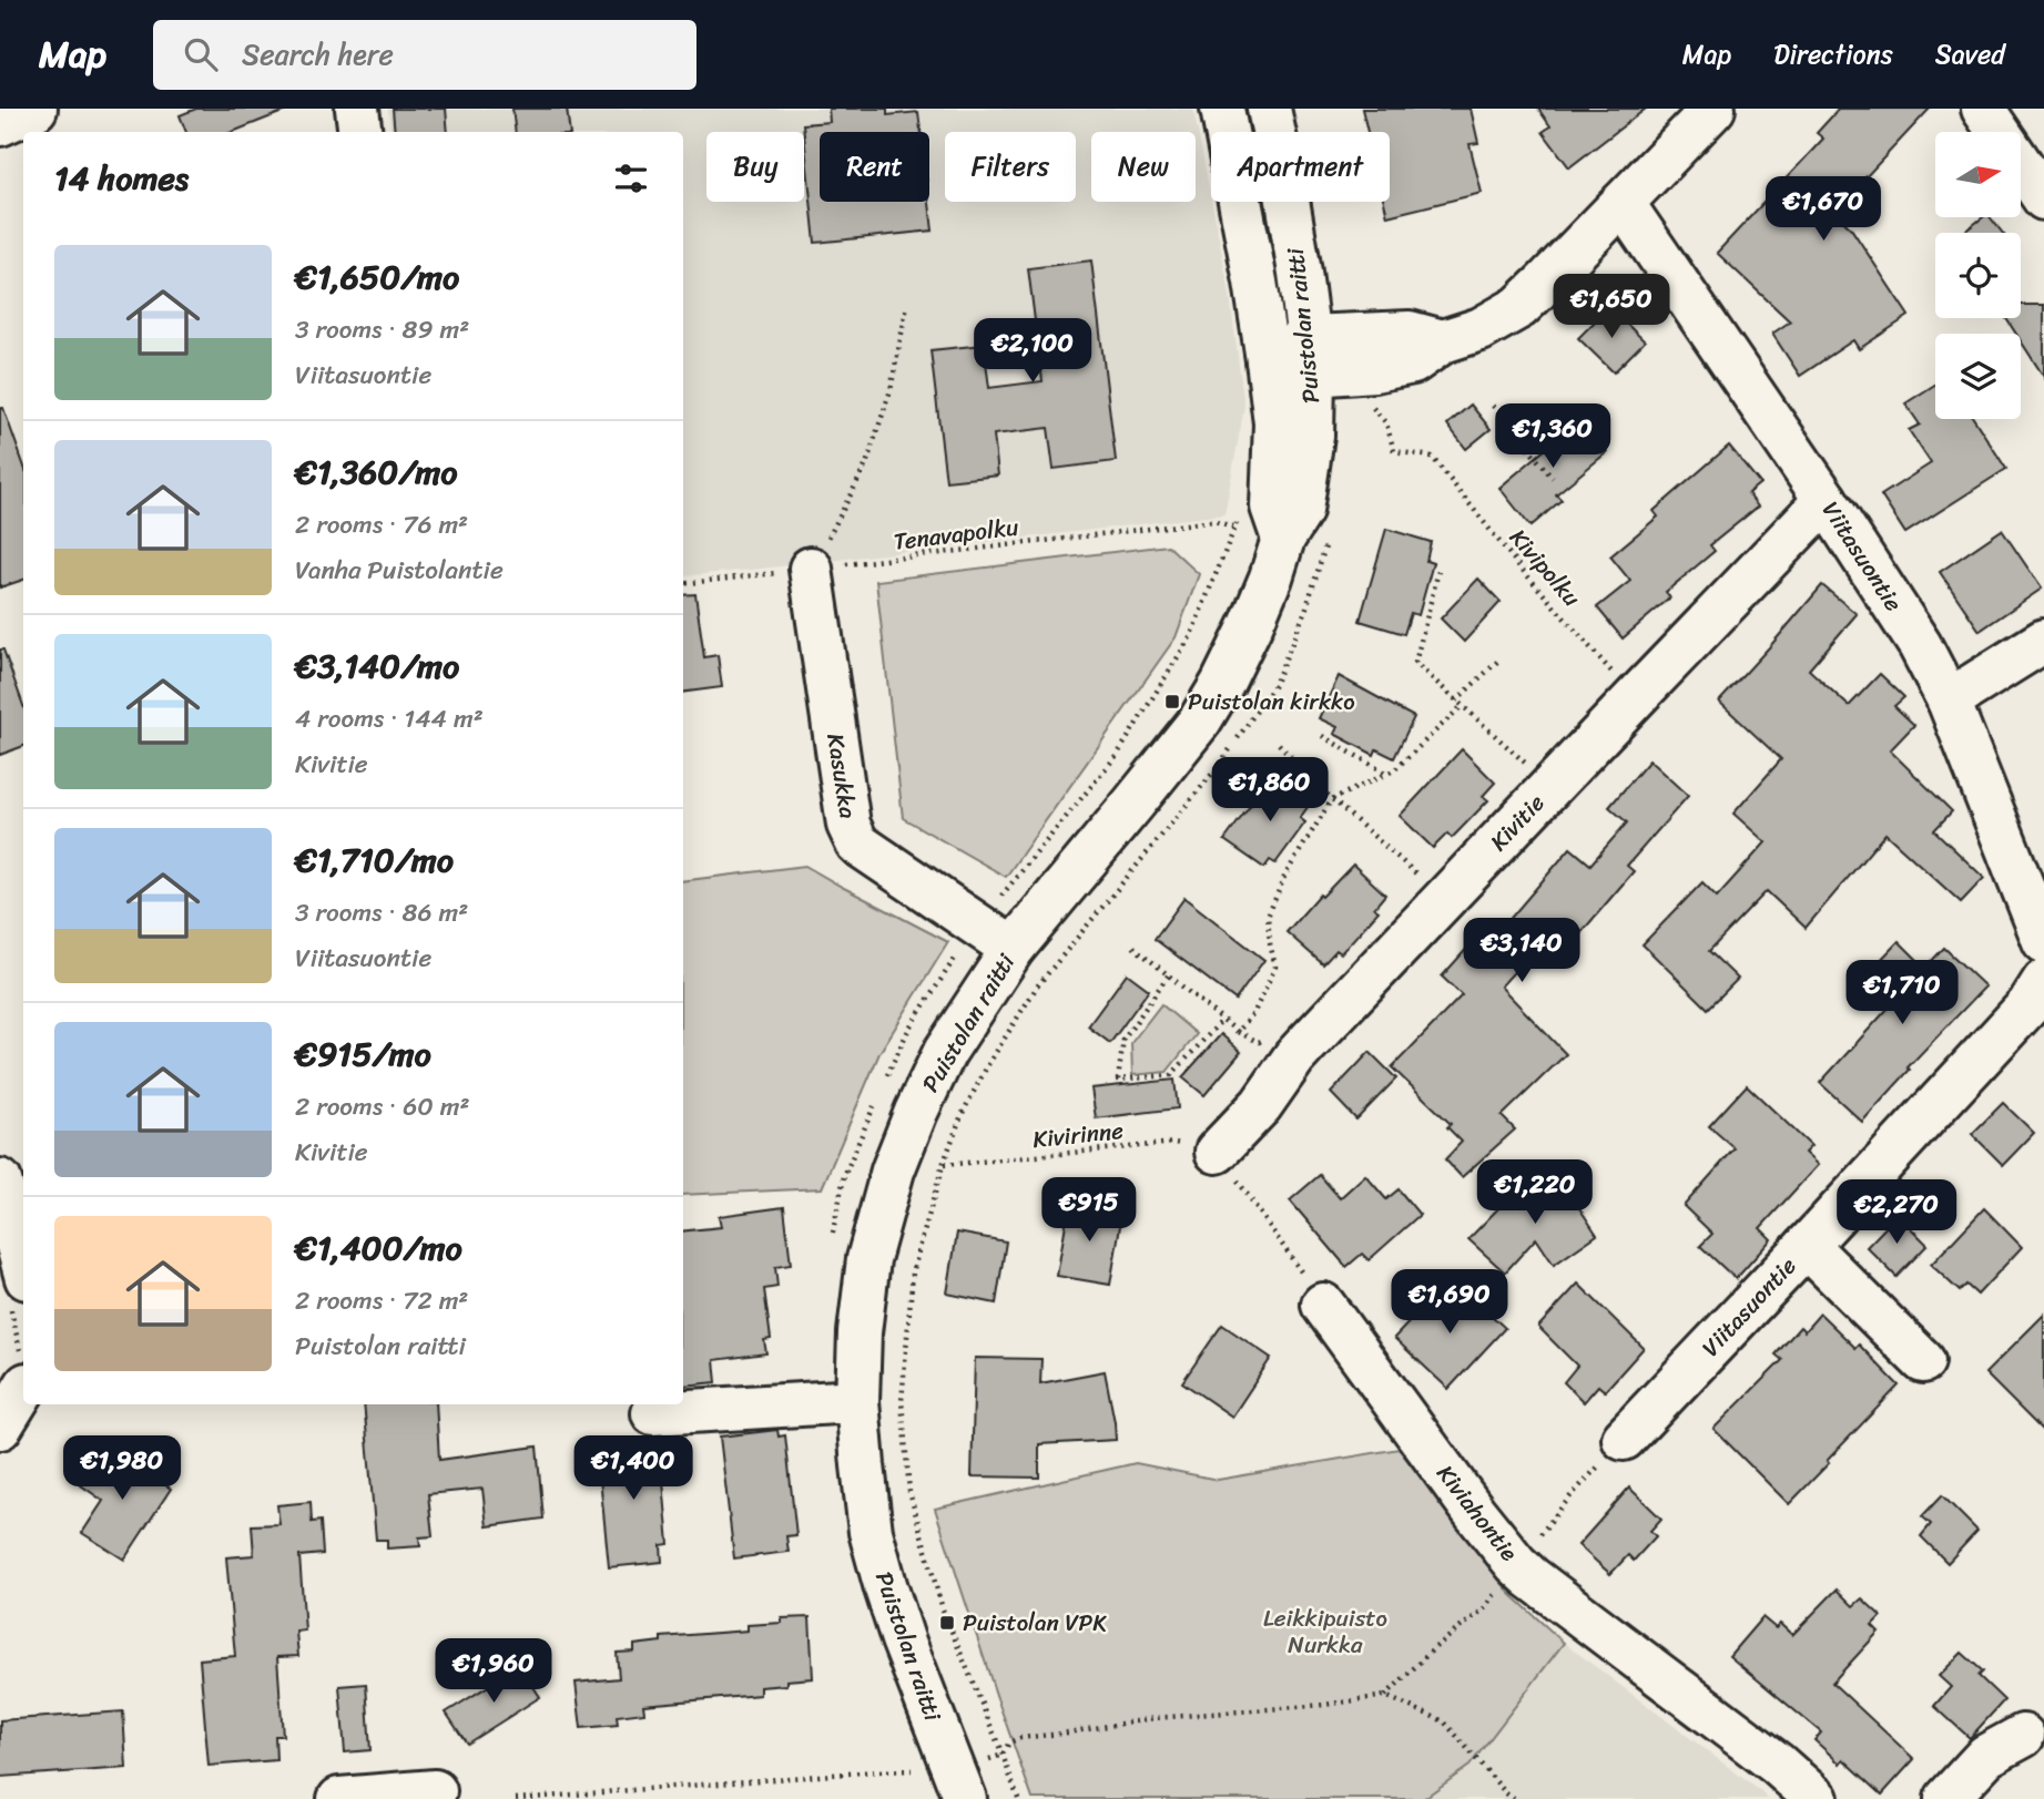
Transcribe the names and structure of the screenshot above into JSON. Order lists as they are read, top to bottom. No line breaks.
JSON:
{"streets":{"street":["Puistolan raitti","Viitasuontie","Kasukka","Kivitie","Kiviahontie"],"path":["Tenavapolku","Kivipolku","Kivirinne"]},"crossings":[["Puistolan raitti","Kasukka"],["Tenavapolku","Kasukka"],["Viitasuontie","Kivitie"],["Kivipolku","Kivitie"],["Kivitie","Kivirinne"]],"parks":["Leikkipuisto Nurkka"],"places":{"transit":["Puistolan kirkko","Puistolan VPK"]},"north":"right","page":{"header":"Map","search":"Search here","nav":["Map","Directions","Saved"],"chip":["Buy","Rent","Filters","New","Apartment"],"heading":"14 homes","price":["€1,670","€1,650","€2,100","€1,360","€1,860","€3,140","€1,710","€1,220","€915","€2,270","€1,690","€1,980","€1,400","€1,960"],"list":[{"name":"€1,650/mo","note":"3 rooms · 89 m² · Viitasuontie"},{"name":"€1,360/mo","note":"2 rooms · 76 m² · Vanha Puistolantie"},{"name":"€3,140/mo","note":"4 rooms · 144 m² · Kivitie"},{"name":"€1,710/mo","note":"3 rooms · 86 m² · Viitasuontie"},{"name":"€915/mo","note":"2 rooms · 60 m² · Kivitie"},{"name":"€1,400/mo","note":"2 rooms · 72 m² · Puistolan raitti"}]}}
